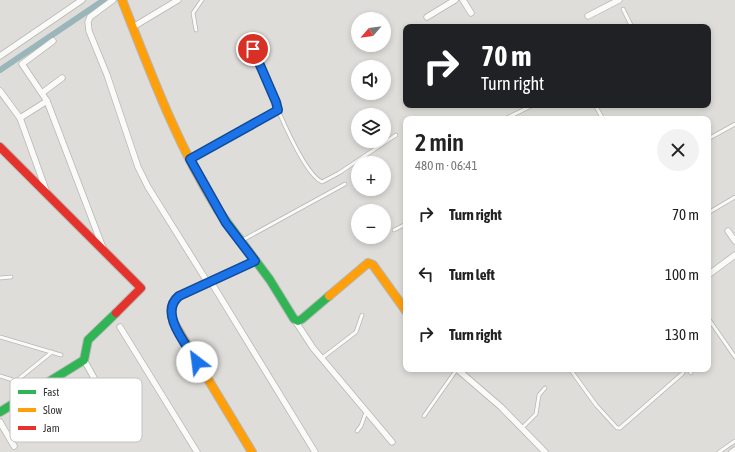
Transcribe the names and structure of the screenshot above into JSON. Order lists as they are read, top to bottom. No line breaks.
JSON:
{"legend":["Fast","Slow","Jam"],"north":"bottom left","page":{"map_buttons":["+","−"],"turn":["70 m","Turn right"],"heading":["2 min","480 m · 06:41"],"list":[{"name":"Turn right","value":"70 m"},{"name":"Turn left","value":"100 m"},{"name":"Turn right","value":"130 m"}]}}
